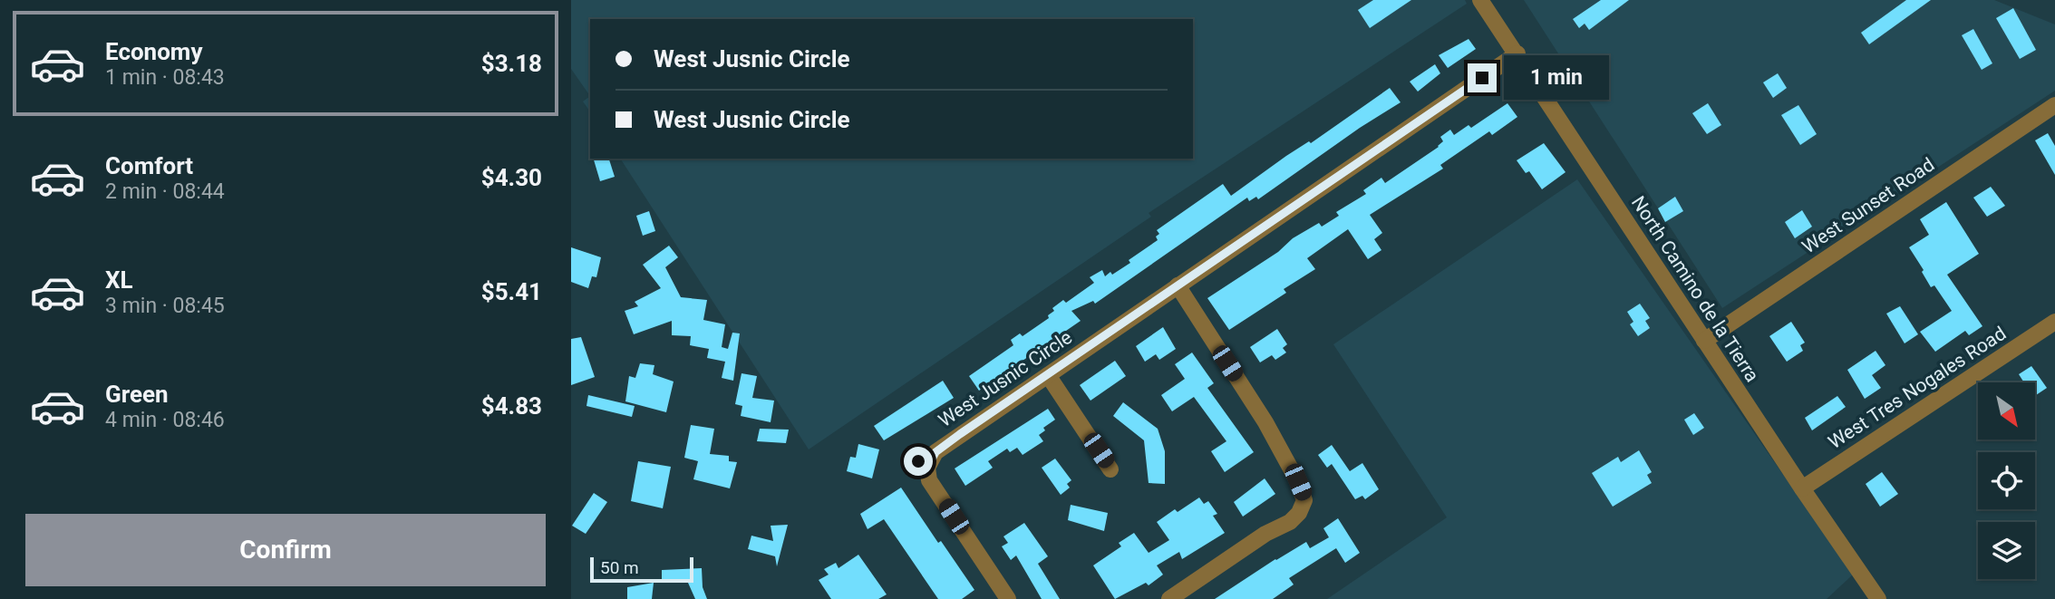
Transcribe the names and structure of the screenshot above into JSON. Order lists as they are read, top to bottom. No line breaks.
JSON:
{"streets":{"street":["West Sunset Road","North Camino de la Tierra","West Jusnic Circle","West Tres Nogales Road"]},"crossings":[["West Sunset Road","North Camino de la Tierra"],["North Camino de la Tierra","West Jusnic Circle"],["North Camino de la Tierra","West Tres Nogales Road"]],"scale_bar":"50 m","north":"bottom right","page":{"list":[{"name":"Economy","note":"1 min · 08:43","value":"$3.18"},{"name":"Comfort","note":"2 min · 08:44","value":"$4.30"},{"name":"XL","note":"3 min · 08:45","value":"$5.41"},{"name":"Green","note":"4 min · 08:46","value":"$4.83"}],"banner":["West Jusnic Circle","West Jusnic Circle"],"bubble":"1 min","buttons":"Confirm","scale":"50 m"}}
